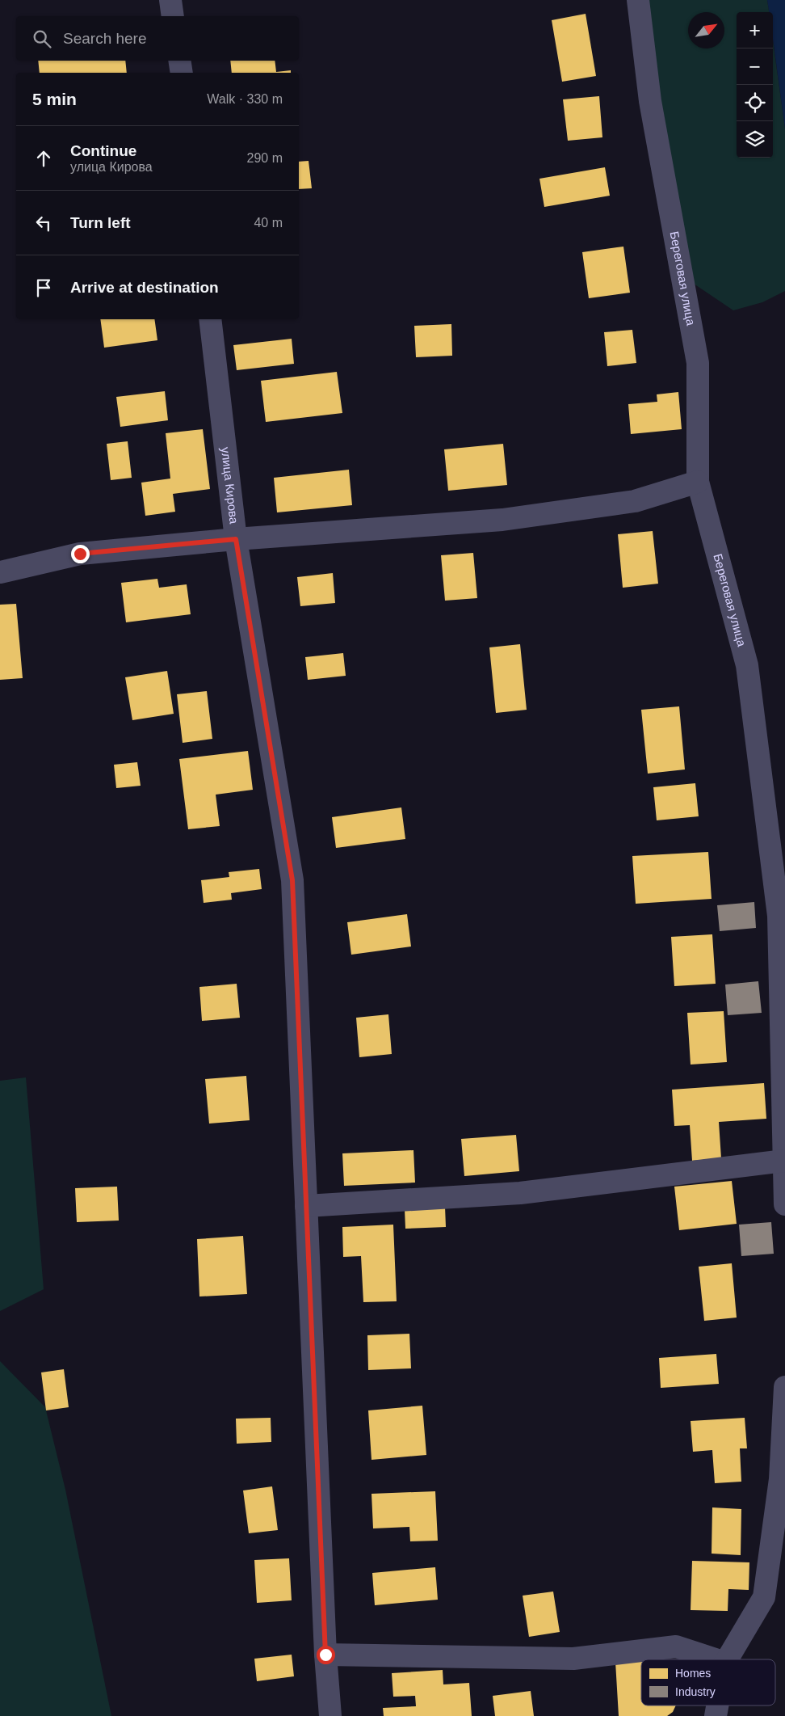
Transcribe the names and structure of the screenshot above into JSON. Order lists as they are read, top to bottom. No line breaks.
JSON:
{"streets":{"street":["Береговая улица","улица Кирова"]},"legend":["Homes","Industry"],"north":"top right","page":{"map_buttons":["+","−"],"search":"Search here","heading":["5 min","Walk · 330 m"],"list":[["Continue","улица Кирова","290 m"],["Turn left","40 m"],"Arrive at destination"]}}
